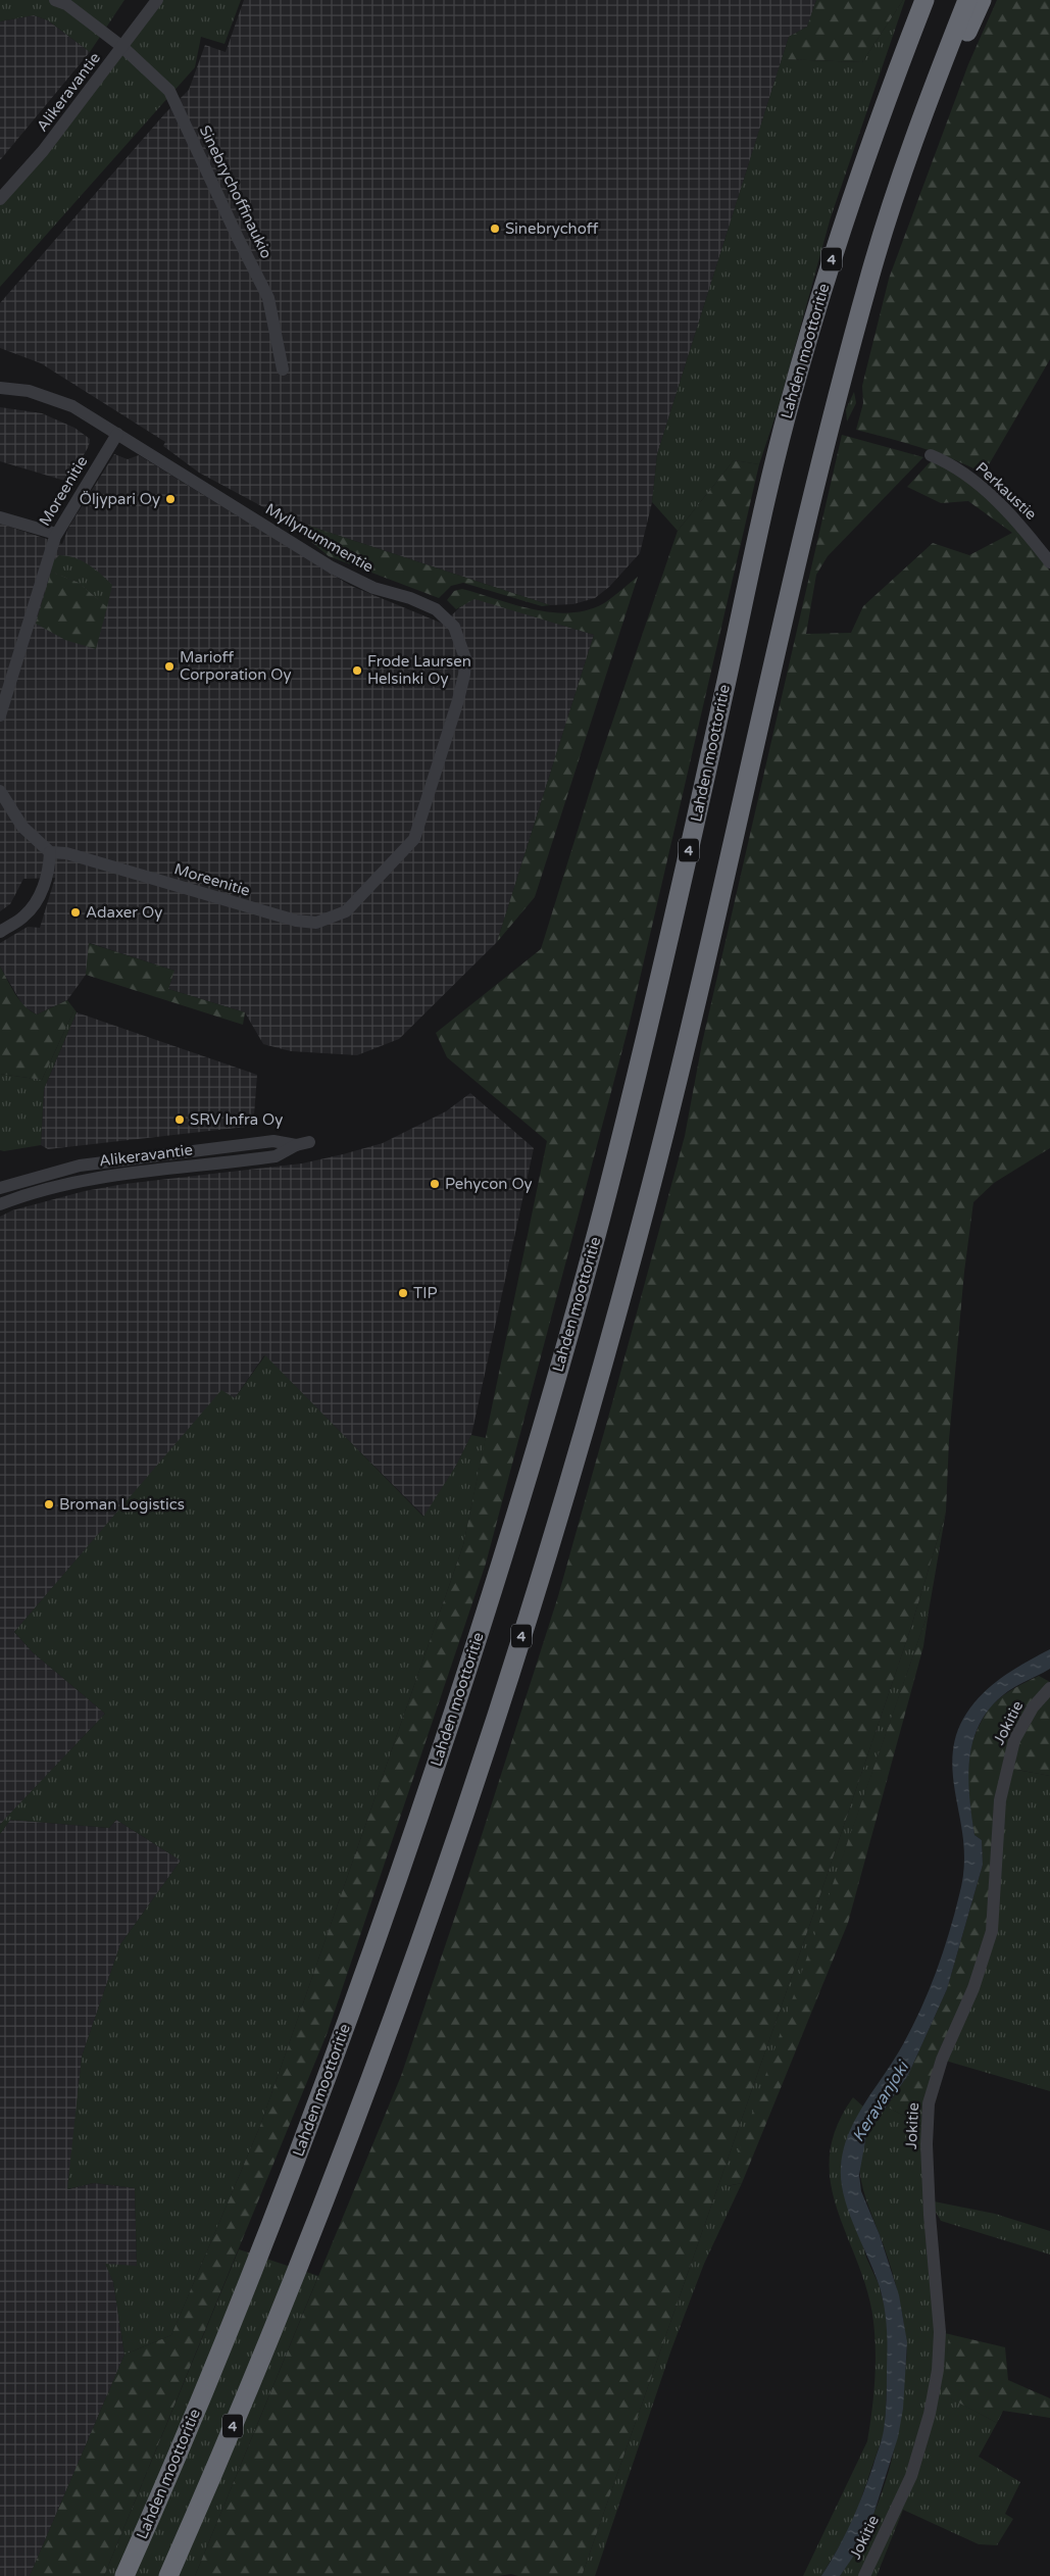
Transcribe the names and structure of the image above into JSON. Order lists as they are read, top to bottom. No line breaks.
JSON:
{"streets":{"highway":["4","Lahden moottoritie"],"street":["Alikeravantie","Sinebrychoffinaukio","Moreenitie","Perkaustie","Myllynummentie","Jokitie"]},"crossings":[["Alikeravantie","Sinebrychoffinaukio"],["Moreenitie","Myllynummentie"]],"water":["Keravanjoki"],"places":["Sinebrychoff","Öljypari Oy","Marioff Corporation Oy","Frode Laursen Helsinki Oy","Adaxer Oy","SRV Infra Oy","Pehycon Oy","TIP","Broman Logistics"]}
